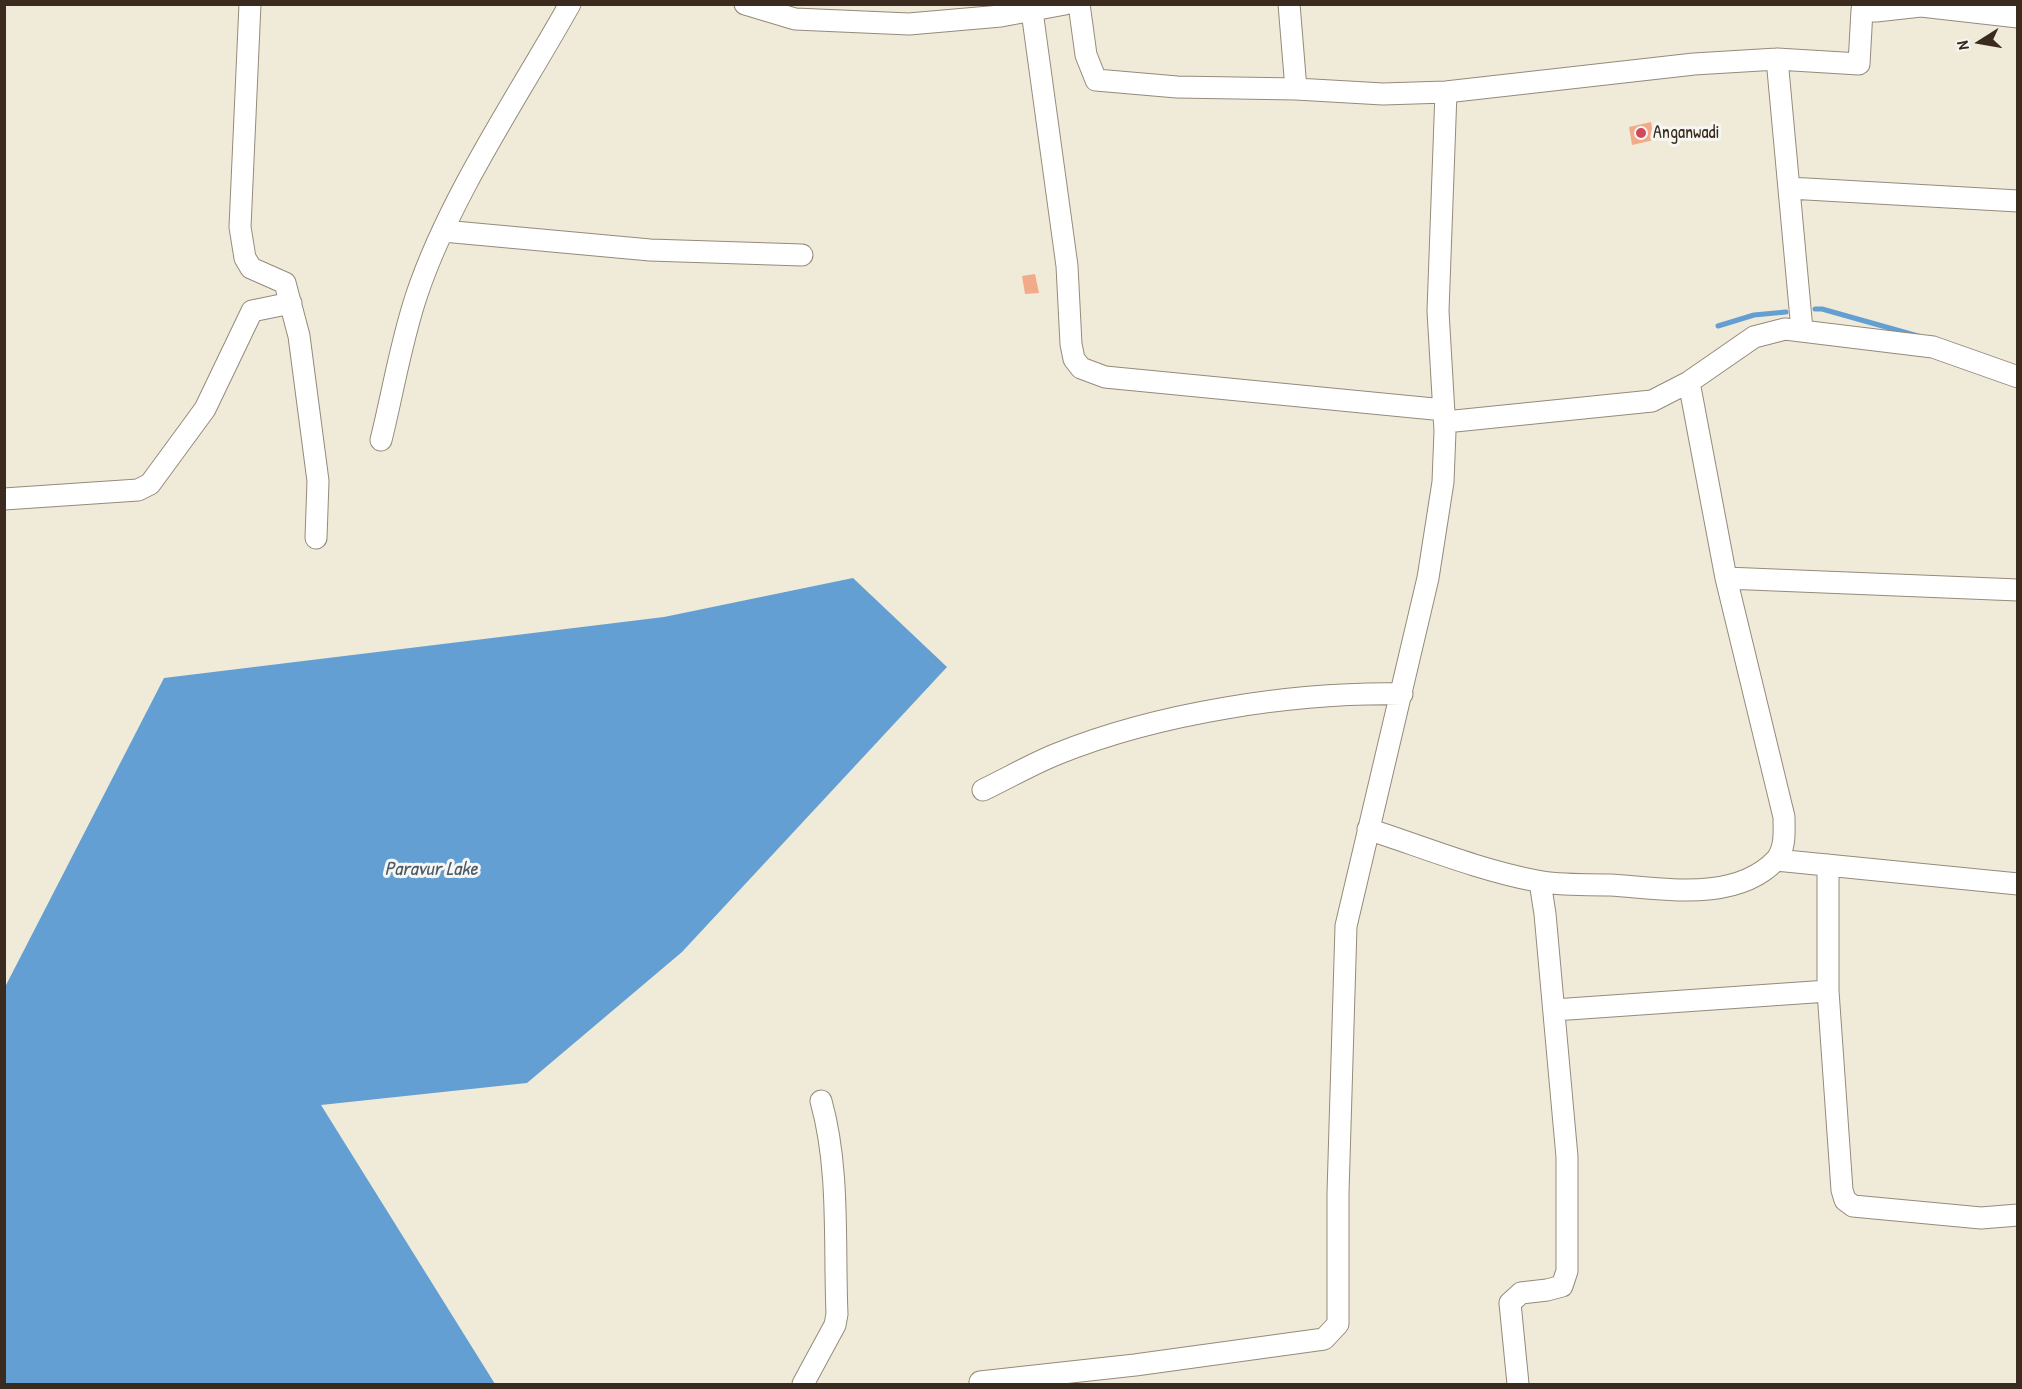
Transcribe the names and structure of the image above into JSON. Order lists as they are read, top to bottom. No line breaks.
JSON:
{"water":["Paravur Lake"],"places":["Anganwadi"],"north":"left"}
